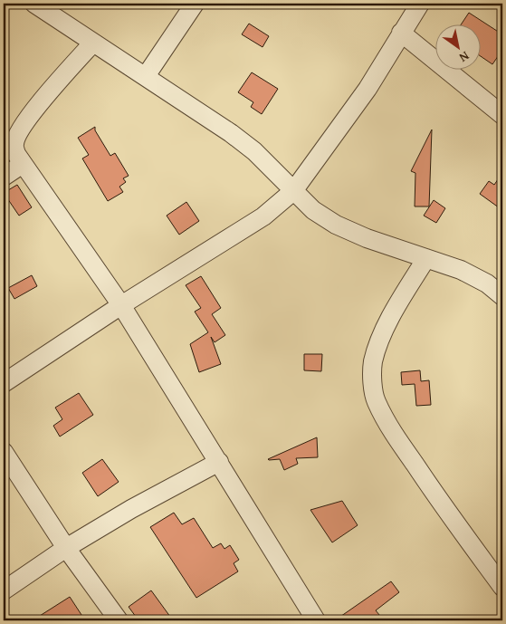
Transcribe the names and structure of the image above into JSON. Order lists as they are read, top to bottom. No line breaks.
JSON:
{"north":"bottom right"}
